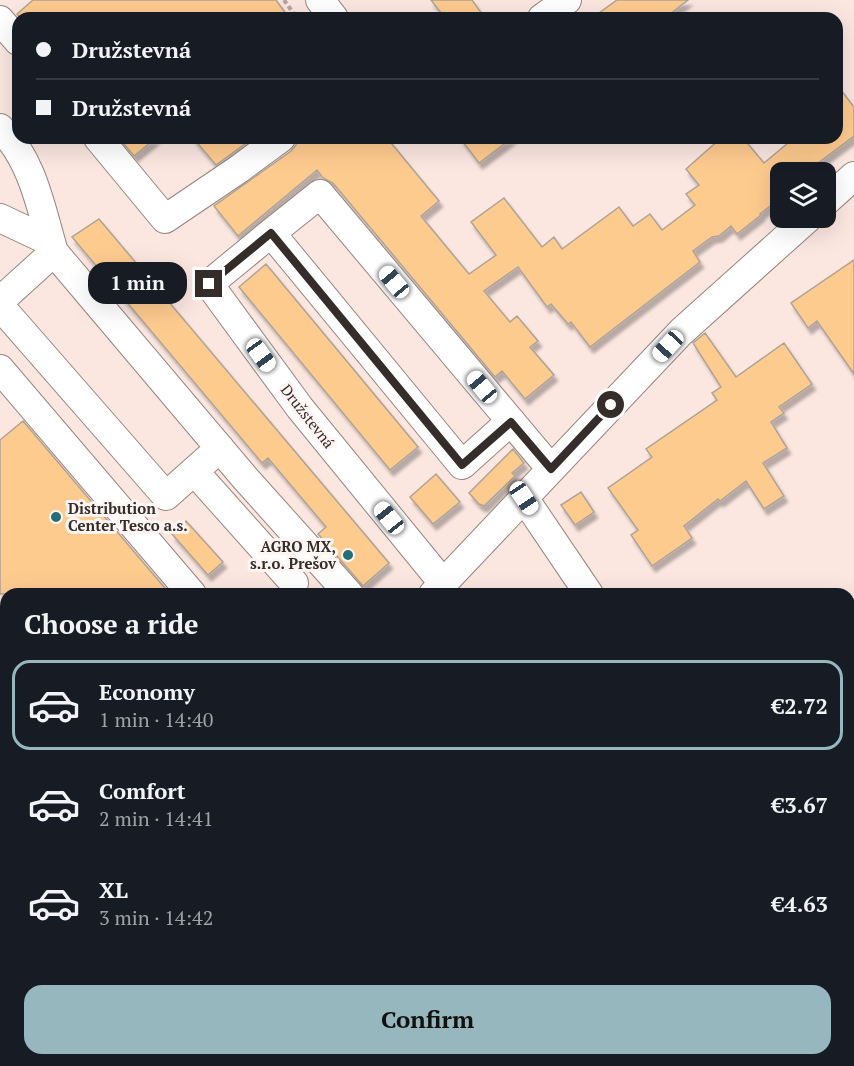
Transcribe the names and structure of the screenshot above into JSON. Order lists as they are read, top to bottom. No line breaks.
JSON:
{"streets":{"street":["Družstevná"]},"places":["Distribution Center Tesco a.s.","AGRO MX, s.r.o. Prešov"],"page":{"banner":["Družstevná","Družstevná"],"bubble":"1 min","heading":"Choose a ride","list":[{"name":"Economy","note":"1 min · 14:40","value":"€2.72"},{"name":"Comfort","note":"2 min · 14:41","value":"€3.67"},{"name":"XL","note":"3 min · 14:42","value":"€4.63"}],"buttons":"Confirm"}}
